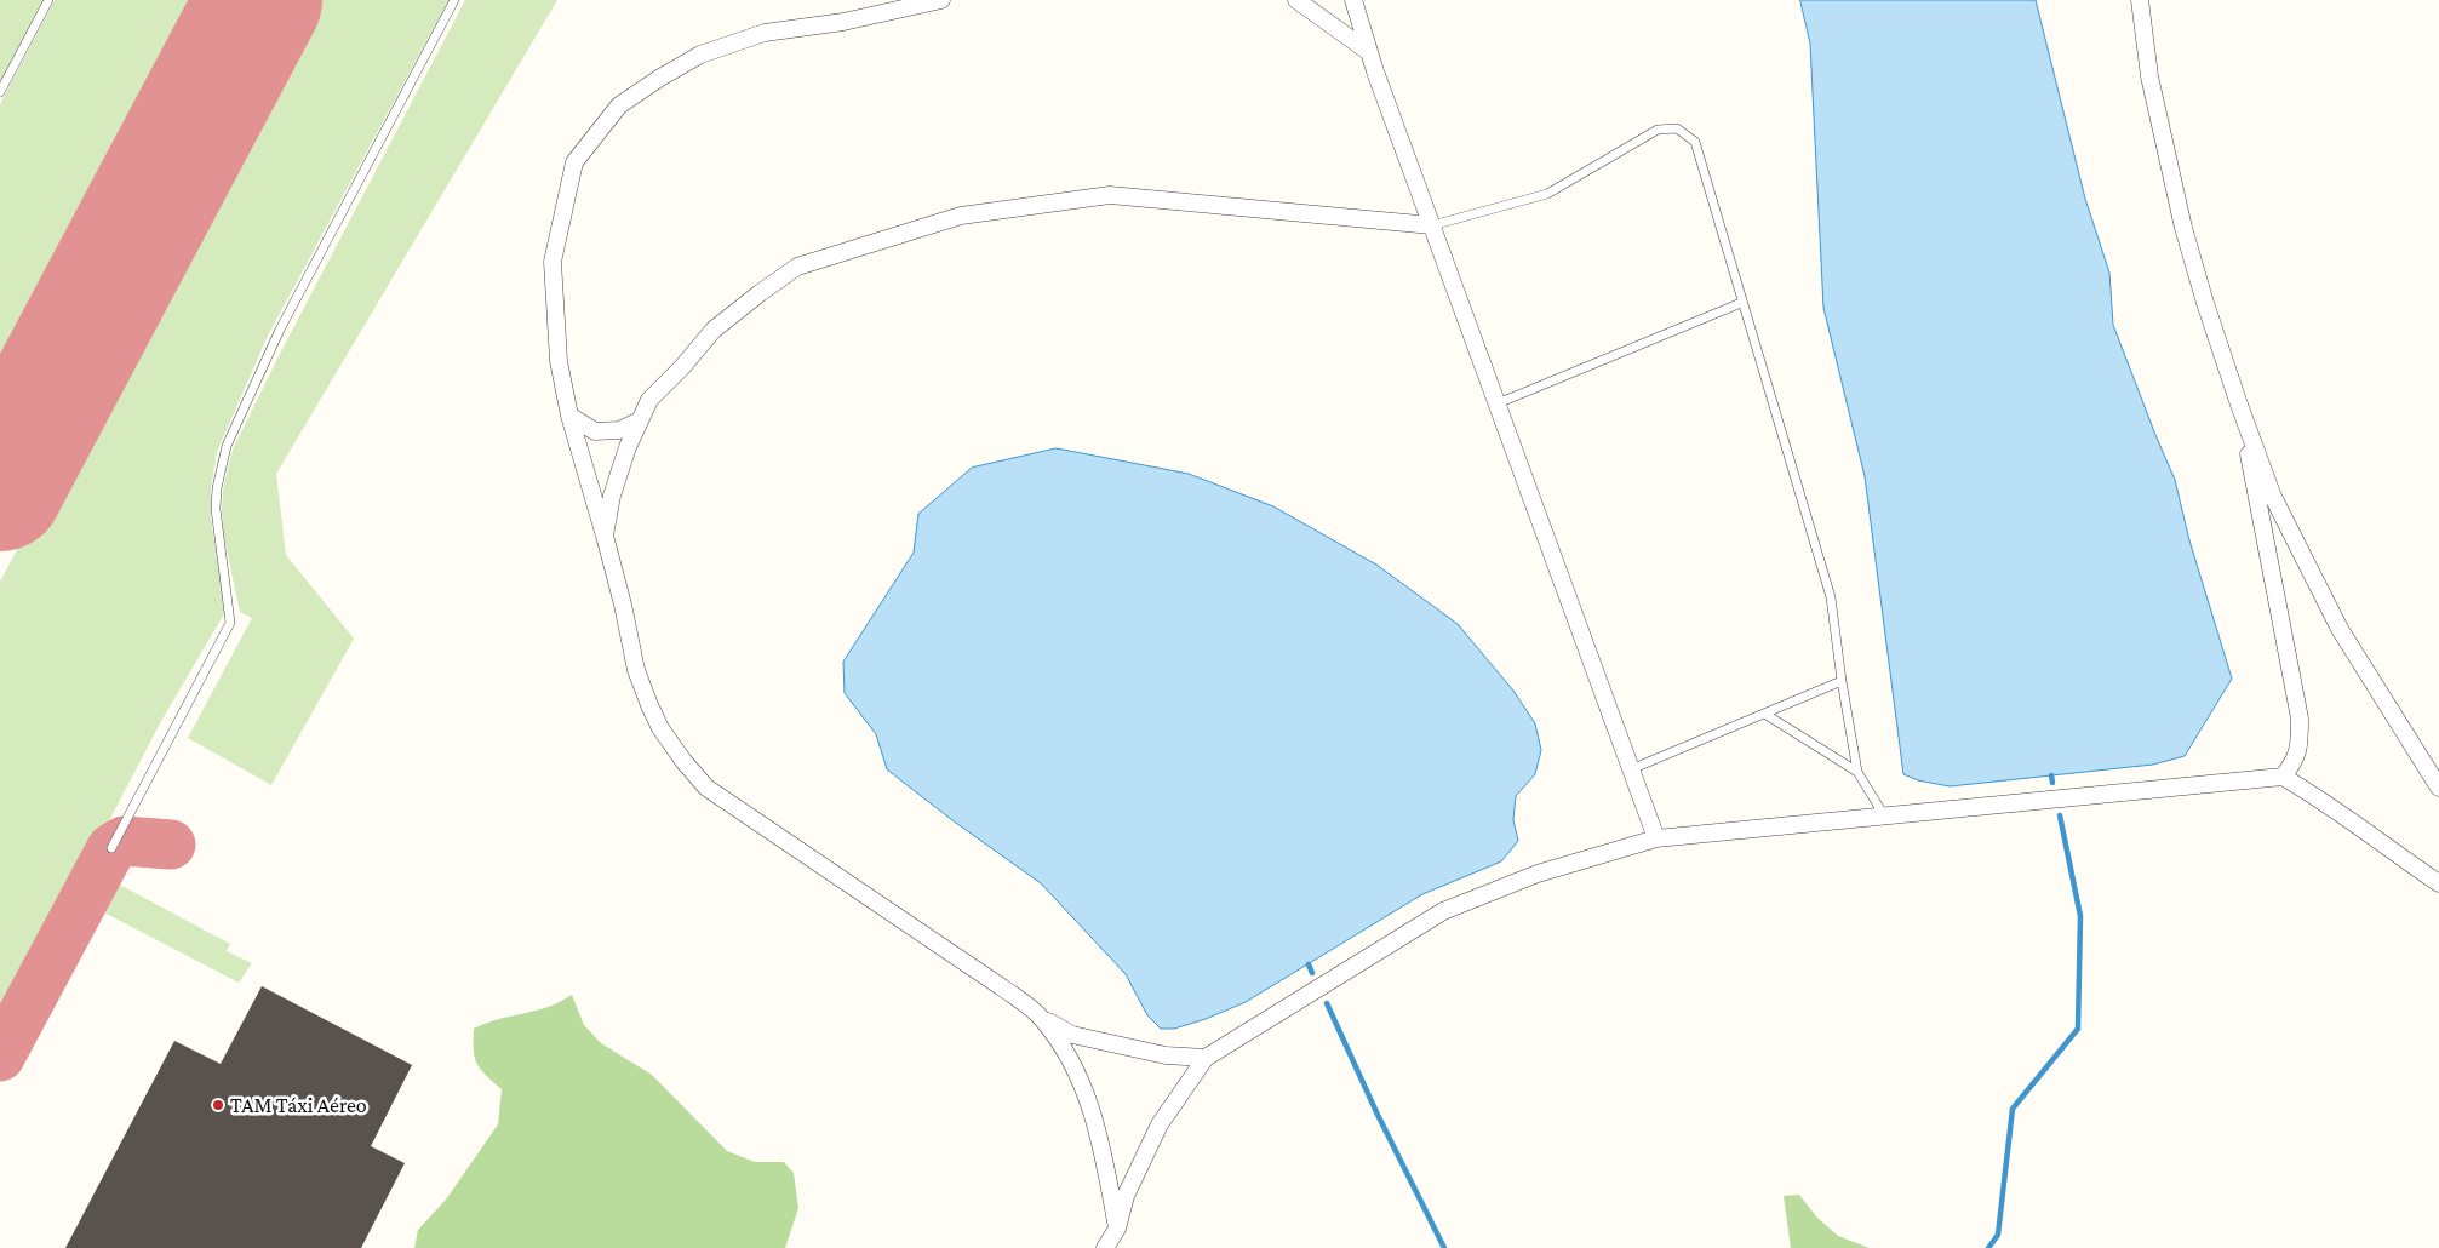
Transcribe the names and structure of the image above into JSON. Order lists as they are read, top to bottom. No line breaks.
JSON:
{"places":["TAM Táxi Aéreo"]}
